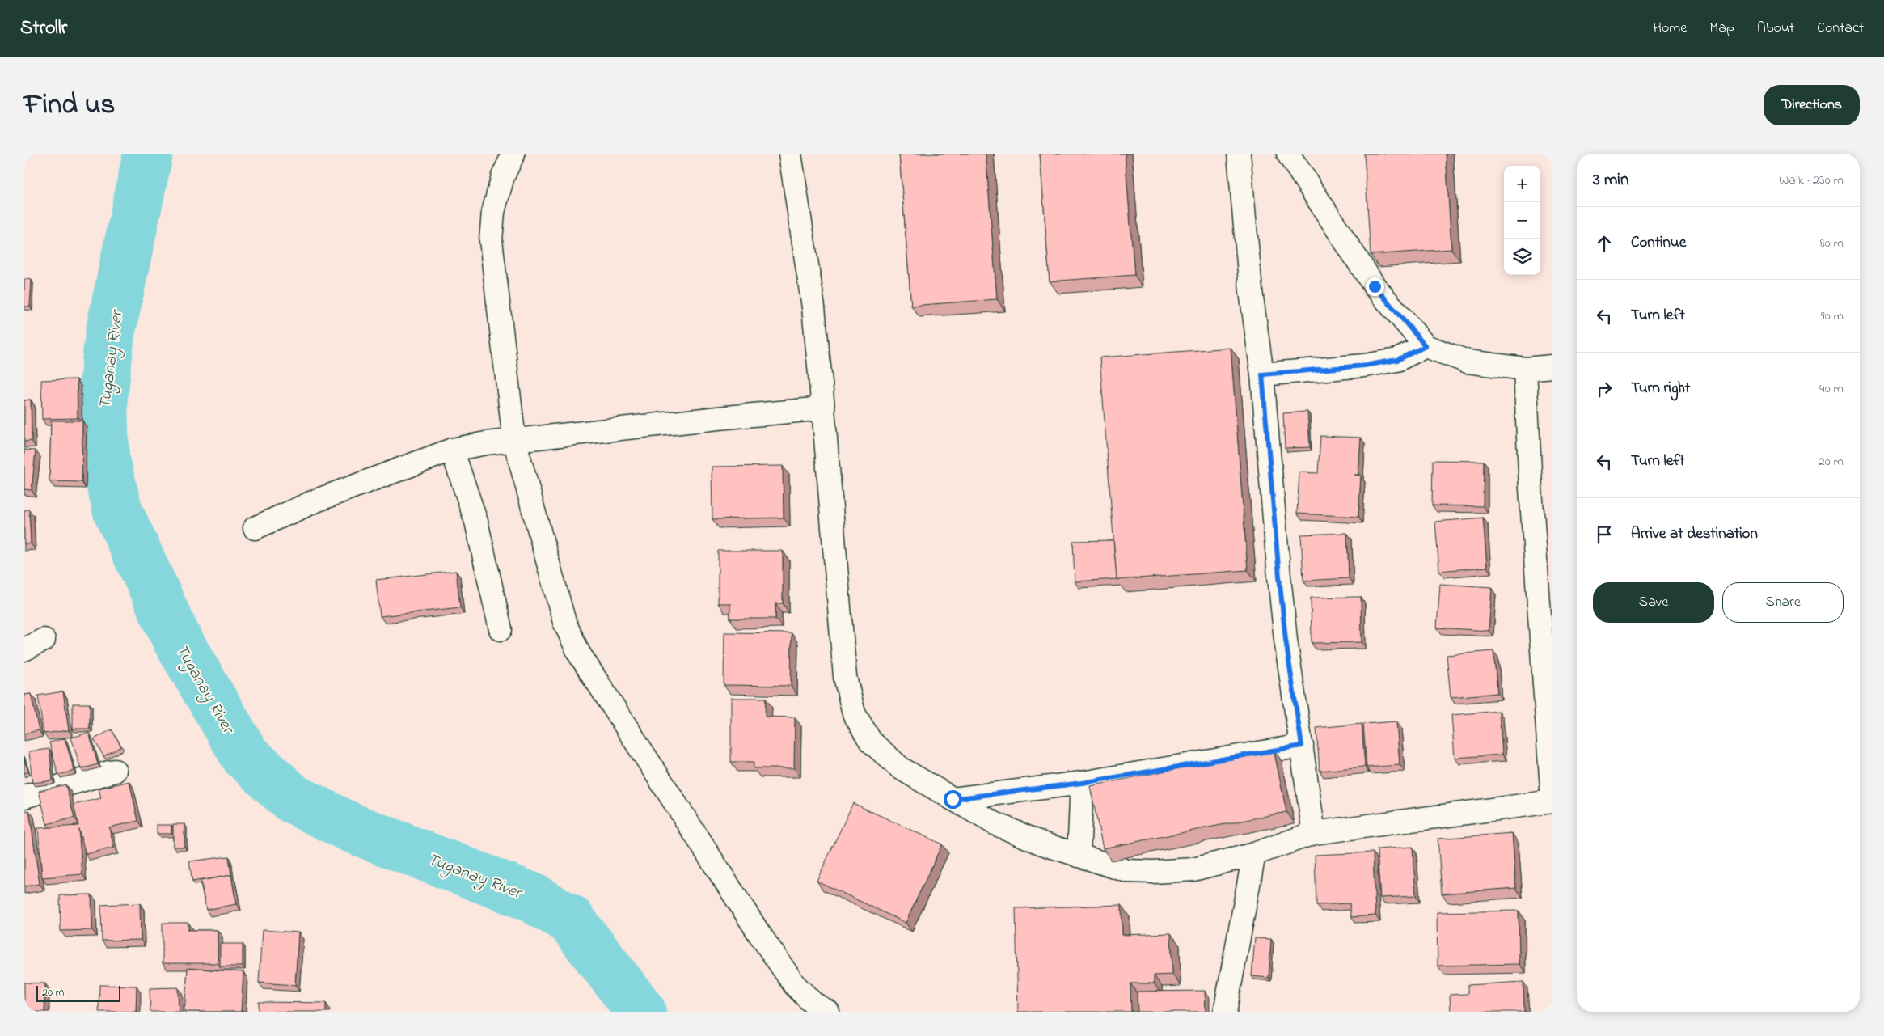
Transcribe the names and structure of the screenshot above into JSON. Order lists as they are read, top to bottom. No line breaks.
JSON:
{"water":["Tuganay River"],"scale_bar":"20 m","page":{"header":"Strollr","nav":["Home","Map","About","Contact"],"title":"Find us","buttons":["Directions",["Save","Share"]],"heading":["3 min","Walk · 230 m"],"map_buttons":["+","−"],"list":[["Continue","80 m"],["Turn left","90 m"],["Turn right","40 m"],["Turn left","20 m"],"Arrive at destination"],"scale":"20 m"}}
